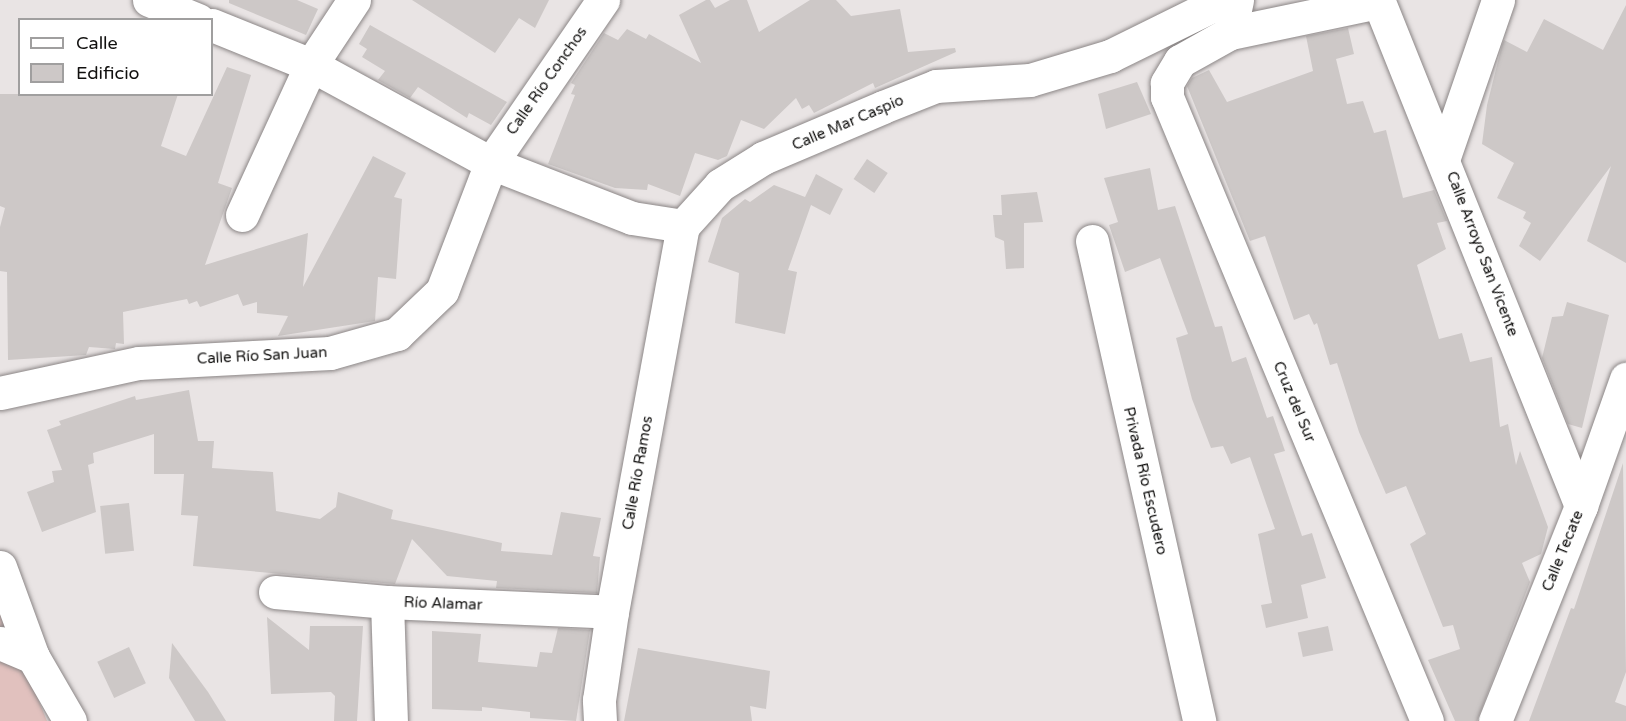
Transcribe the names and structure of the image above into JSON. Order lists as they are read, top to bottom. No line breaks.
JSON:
{"streets":{"street":["Calle Río Conchos","Calle Mar Caspio","Calle Arroyo San Vicente","Calle Río San Juan","Cruz del Sur","Calle Río Ramos","Privada Río Escudero","Calle Tecate","Río Alamar"]},"crossings":[["Calle Río Conchos","Calle Río San Juan"],["Calle Mar Caspio","Calle Río Ramos"],["Calle Arroyo San Vicente","Calle Tecate"],["Calle Río Ramos","Río Alamar"]],"legend":["Calle","Edificio"]}
